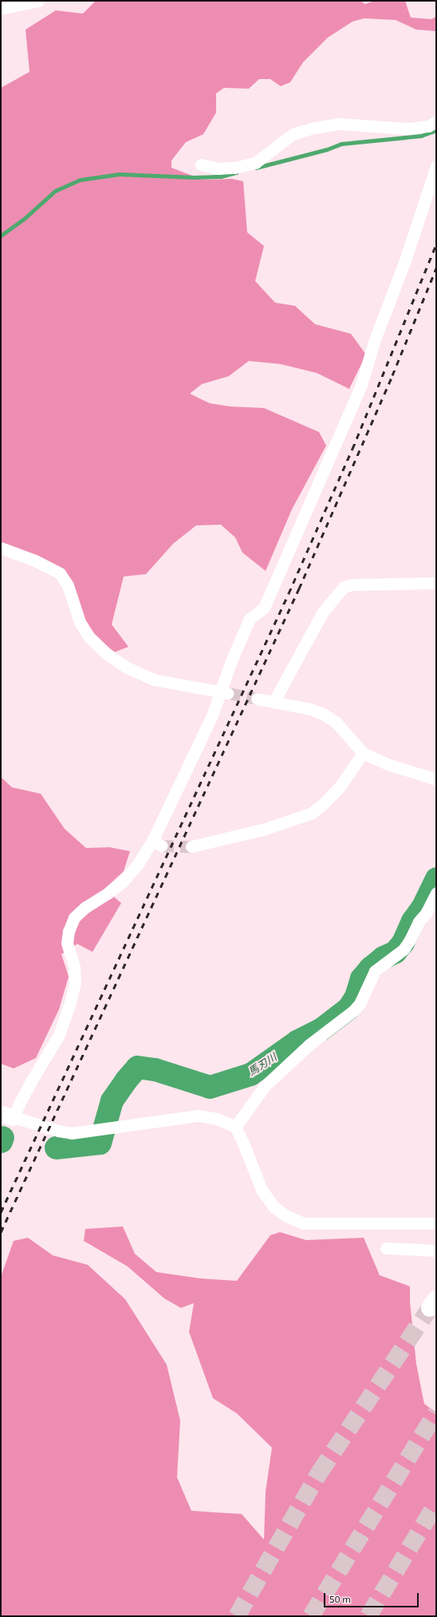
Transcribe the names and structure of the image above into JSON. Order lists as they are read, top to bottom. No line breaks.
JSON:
{"water":["馬刃川"],"scale_bar":"50 m"}
